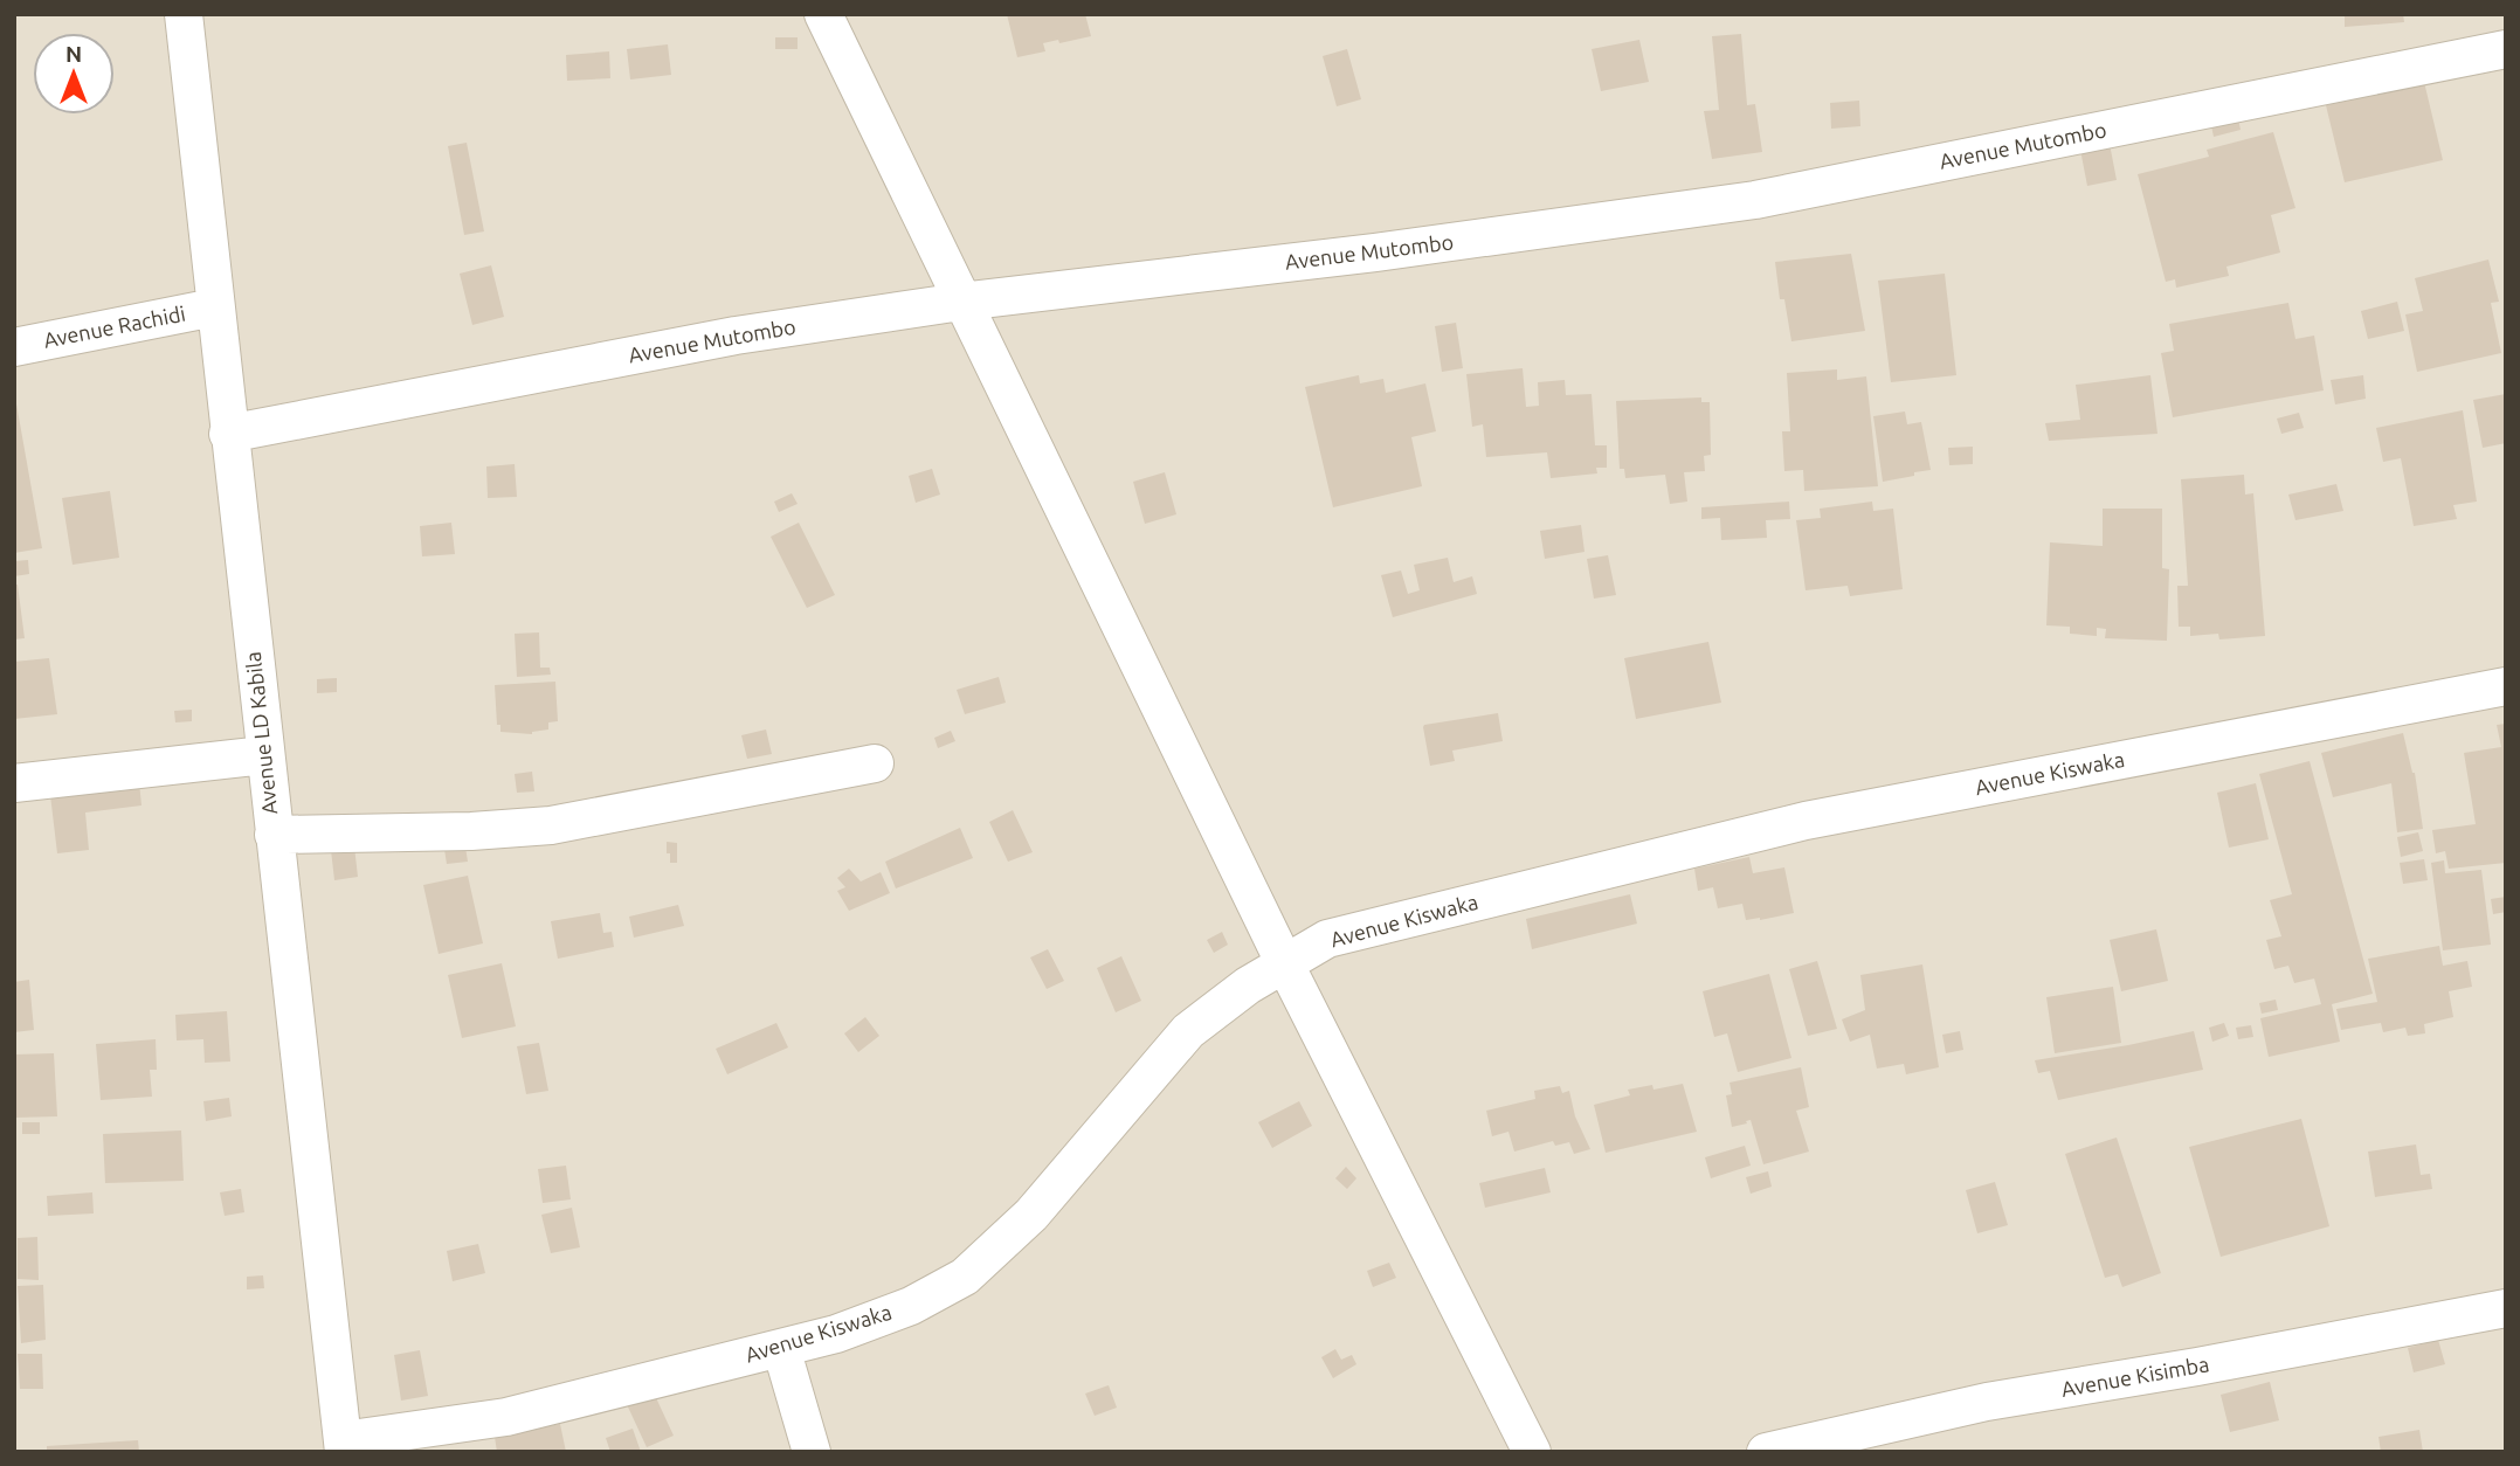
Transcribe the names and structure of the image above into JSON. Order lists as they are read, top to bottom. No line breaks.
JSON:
{"streets":{"street":["Avenue Mutombo","Avenue Rachidi","Avenue LD Kabila","Avenue Kiswaka","Avenue Kisimba"]},"crossings":[["Avenue Mutombo","Avenue LD Kabila"],["Avenue Rachidi","Avenue LD Kabila"],["Avenue LD Kabila","Avenue Kiswaka"]],"north":"top"}
